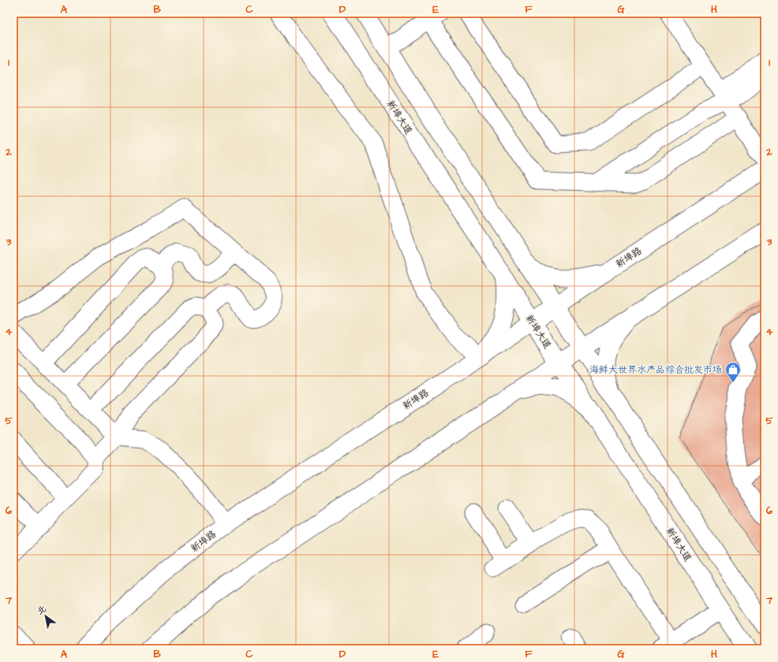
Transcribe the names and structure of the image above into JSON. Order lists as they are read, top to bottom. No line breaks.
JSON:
{"streets":{"main road":["新埠大道","新埠路"]},"crossings":[["新埠大道","新埠路"]],"places":{"shop":["海鲜大世界水产品综合批发市场"]},"north":"top left","grid":{"columns":["A","B","C","D","E","F","G","H"],"rows":["1","2","3","4","5","6","7"]}}
